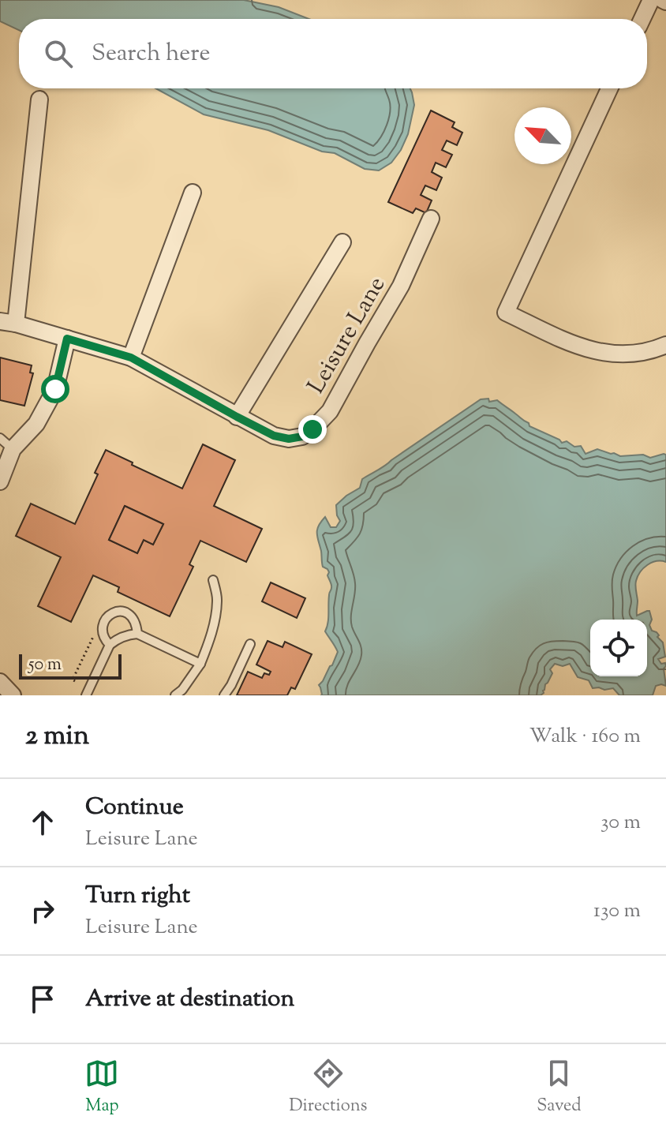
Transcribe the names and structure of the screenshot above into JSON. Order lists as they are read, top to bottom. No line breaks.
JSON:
{"streets":{"street":["Leisure Lane"]},"scale_bar":"50 m","north":"top left","page":{"search":"Search here","scale":"50 m","heading":["2 min","Walk · 160 m"],"list":[["Continue","Leisure Lane","30 m"],["Turn right","Leisure Lane","130 m"],"Arrive at destination"],"nav":["Map","Directions","Saved"]}}
